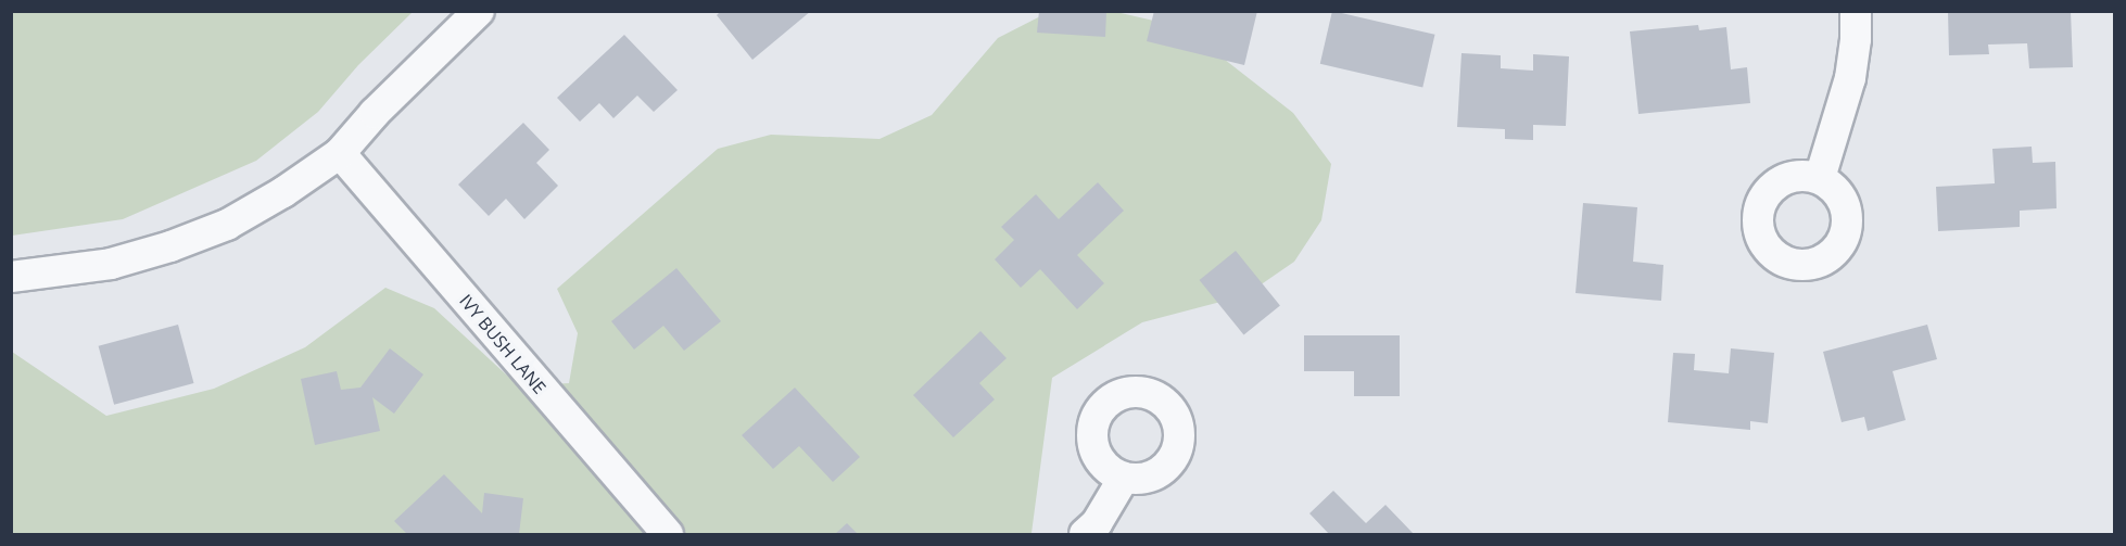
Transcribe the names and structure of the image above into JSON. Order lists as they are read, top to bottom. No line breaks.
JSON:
{"streets":{"street":["IVY BUSH LANE"]}}
